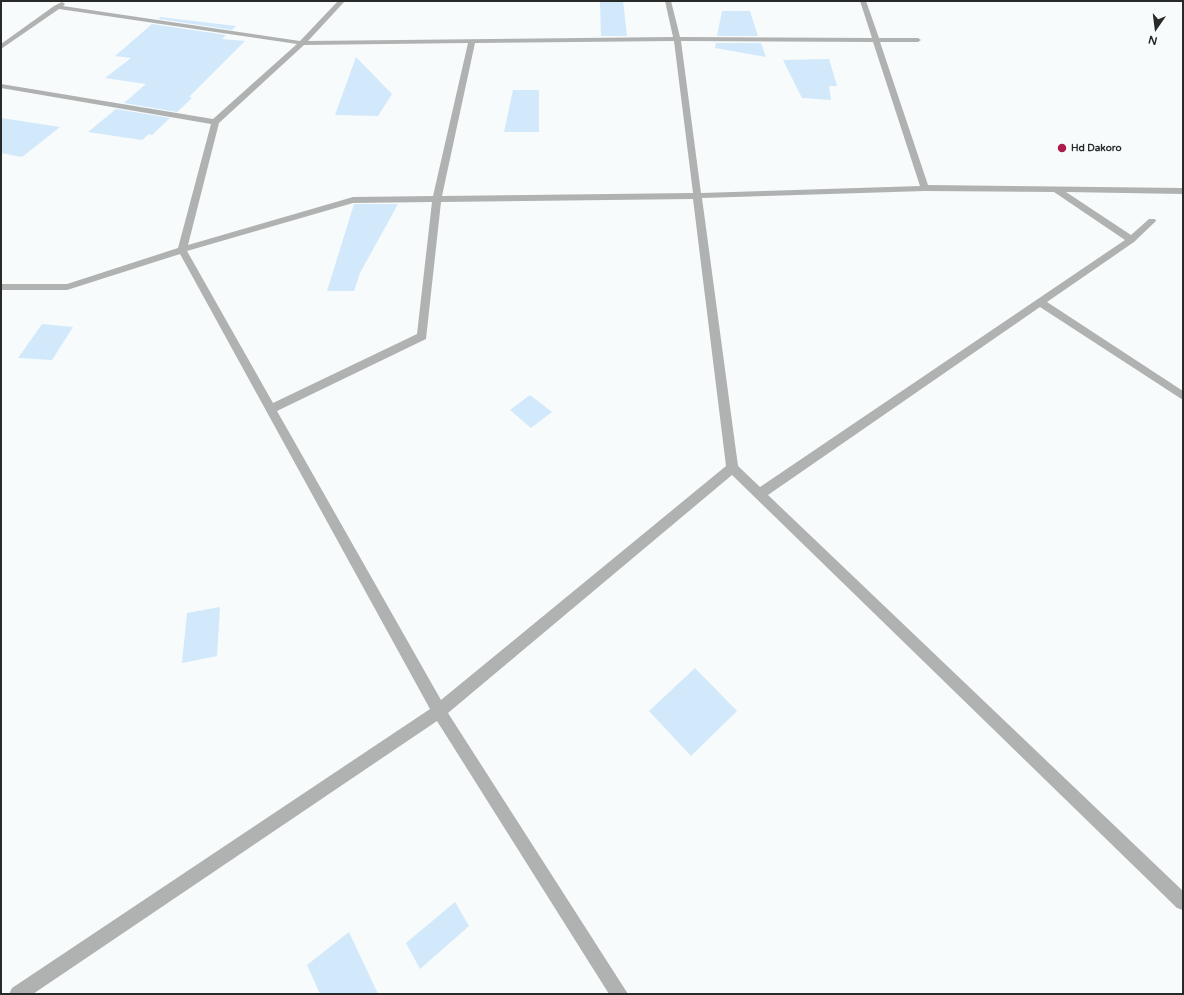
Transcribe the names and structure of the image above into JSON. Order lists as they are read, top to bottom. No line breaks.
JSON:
{"places":["Hd Dakoro"],"north":"bottom"}
